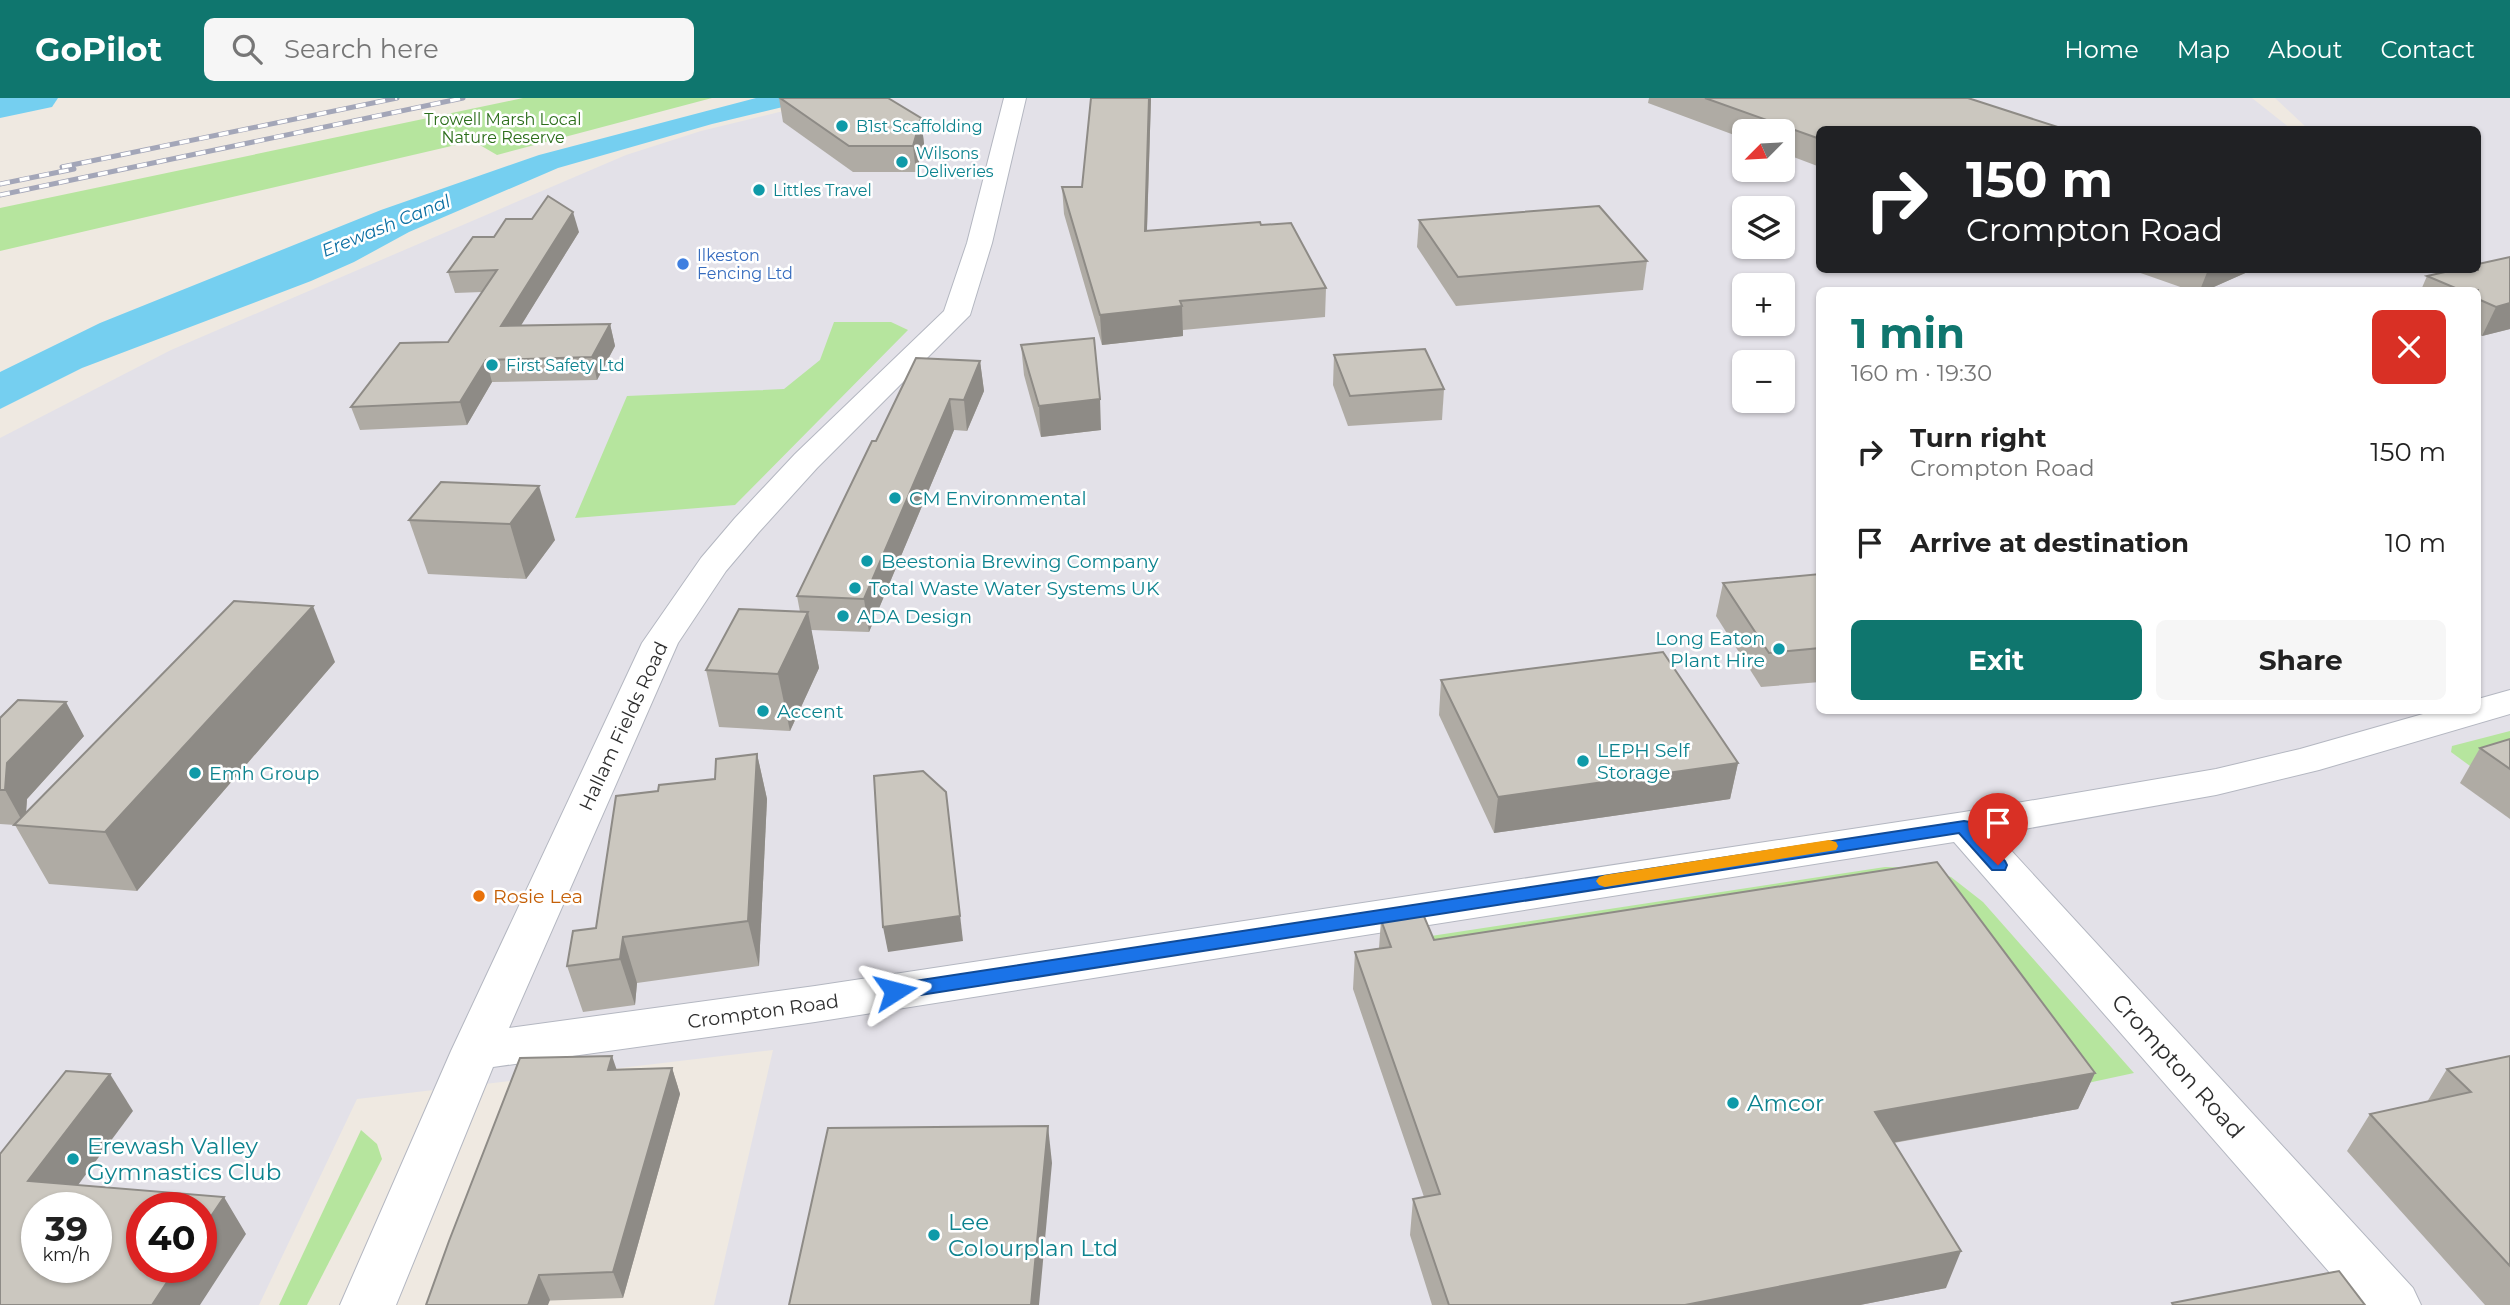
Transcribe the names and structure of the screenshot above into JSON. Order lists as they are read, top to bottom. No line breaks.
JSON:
{"streets":{"street":["Hallam Fields Road","Crompton Road"]},"crossings":[["Hallam Fields Road","Crompton Road"]],"water":["Erewash Canal"],"parks":["Trowell Marsh Local Nature Reserve"],"places":["B1st Scaffolding","Wilsons Deliveries","Littles Travel","Ilkeston Fencing Ltd","First Safety Ltd","CM Environmental","Beestonia Brewing Company","Total Waste Water Systems UK","ADA Design","Long Eaton Plant Hire","Accent","LEPH Self Storage","Emh Group","Rosie Lea","Amcor","Erewash Valley Gymnastics Club","Lee Colourplan Ltd"],"north":"bottom left","page":{"header":"GoPilot","search":"Search here","nav":["Home","Map","About","Contact"],"map_buttons":["+","−"],"turn":["150 m","Crompton Road"],"heading":["1 min","160 m · 19:30"],"list":[{"name":"Turn right","note":"Crompton Road","value":"150 m"},{"name":"Arrive at destination","value":"10 m"}],"buttons":["Exit","Share"],"speed":"39 km/h","limit":"40"}}
